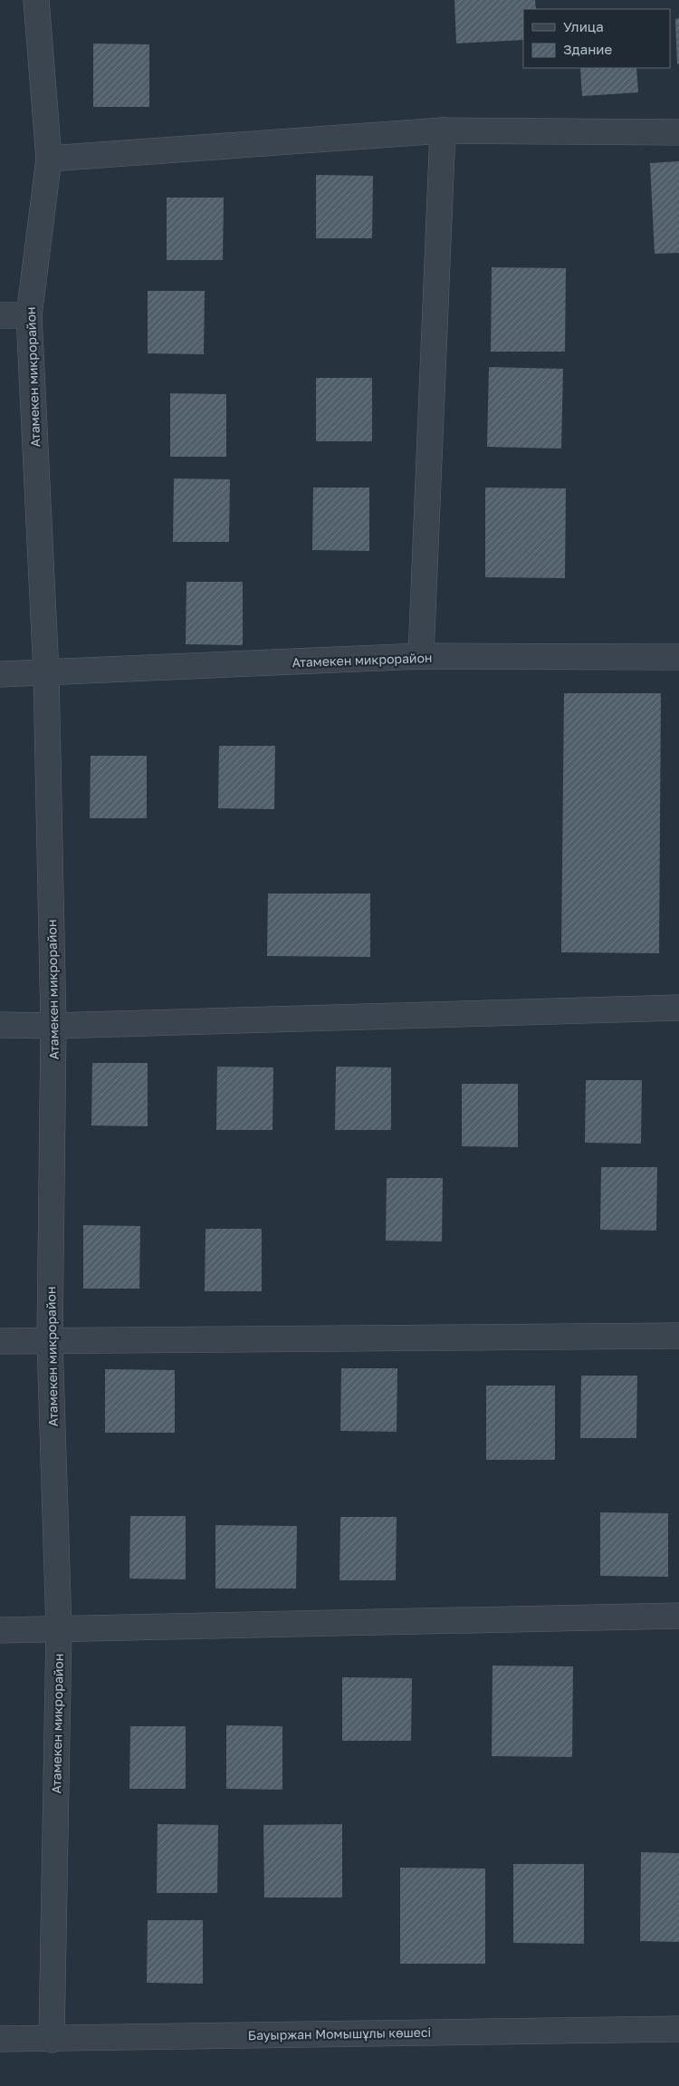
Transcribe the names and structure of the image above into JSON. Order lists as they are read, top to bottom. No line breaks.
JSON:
{"streets":{"street":["Атамекен микрорайон","Бауыржан Момышұлы көшесі"]},"crossings":[["Атамекен микрорайон","Бауыржан Момышұлы көшесі"]],"legend":["Улица","Здание"]}
